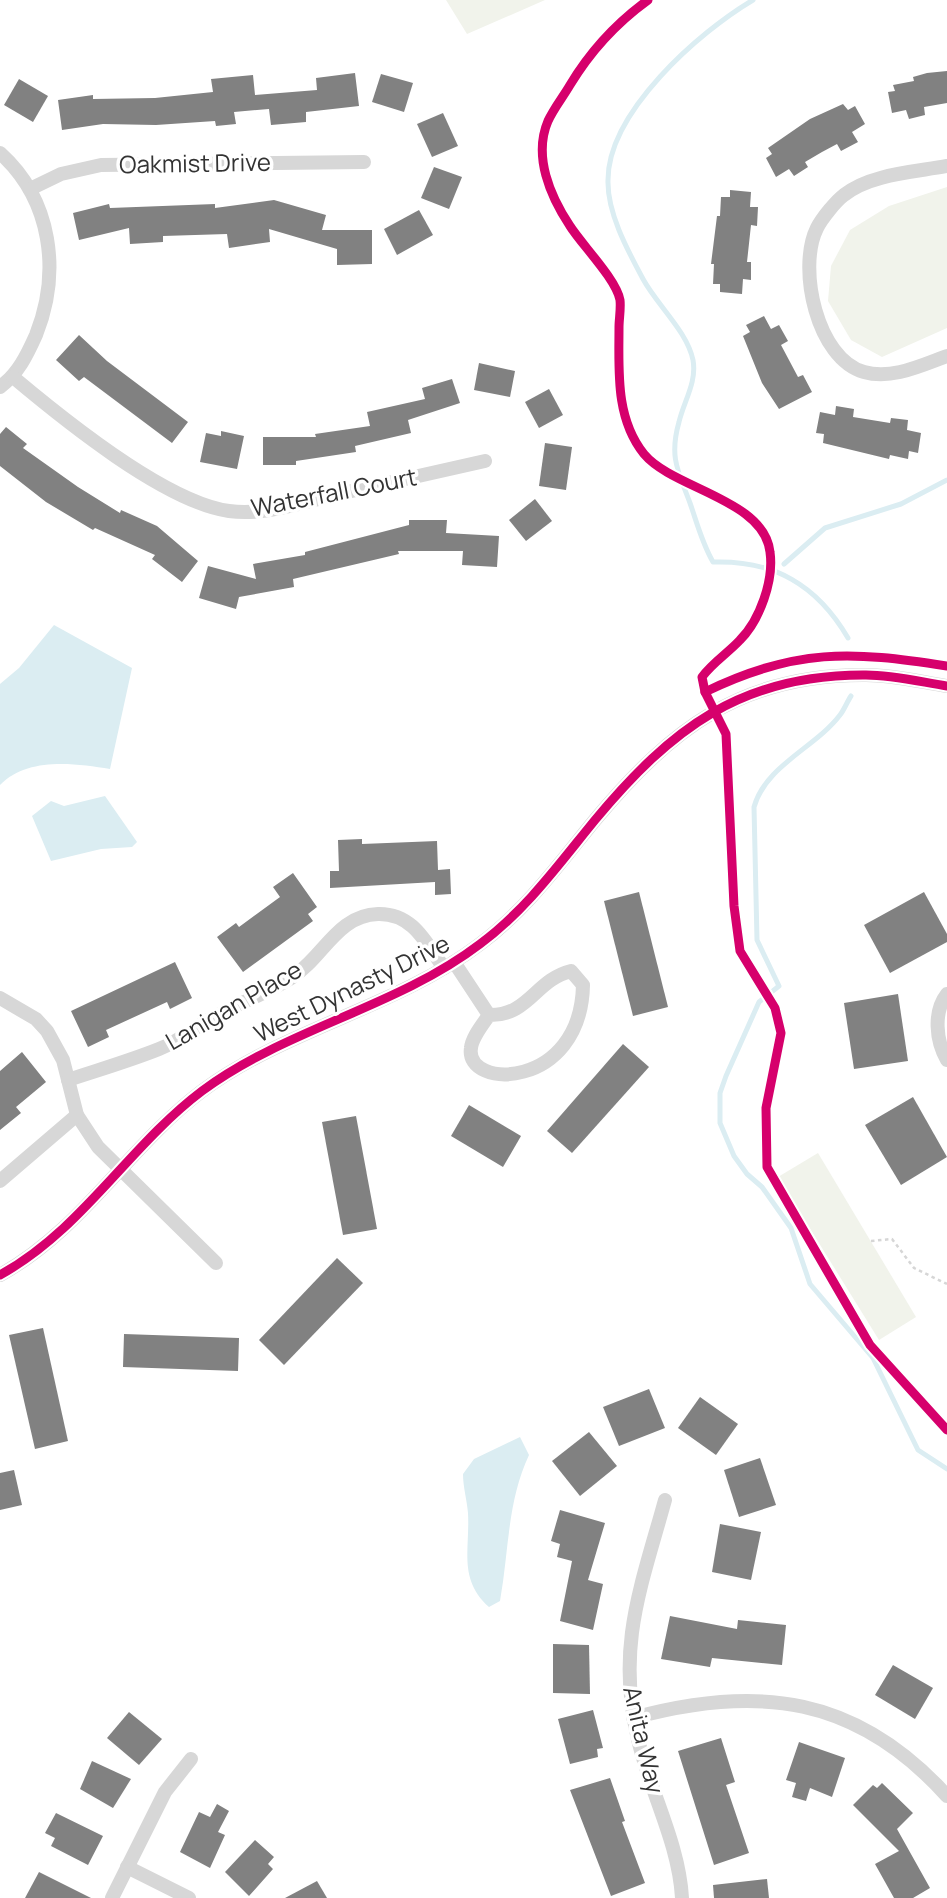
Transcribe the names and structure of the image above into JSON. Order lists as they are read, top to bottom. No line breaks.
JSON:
{"streets":{"street":["Oakmist Drive","Waterfall Court","West Dynasty Drive","Lanigan Place","Anita Way"]},"crossings":[["West Dynasty Drive","Lanigan Place"]]}
